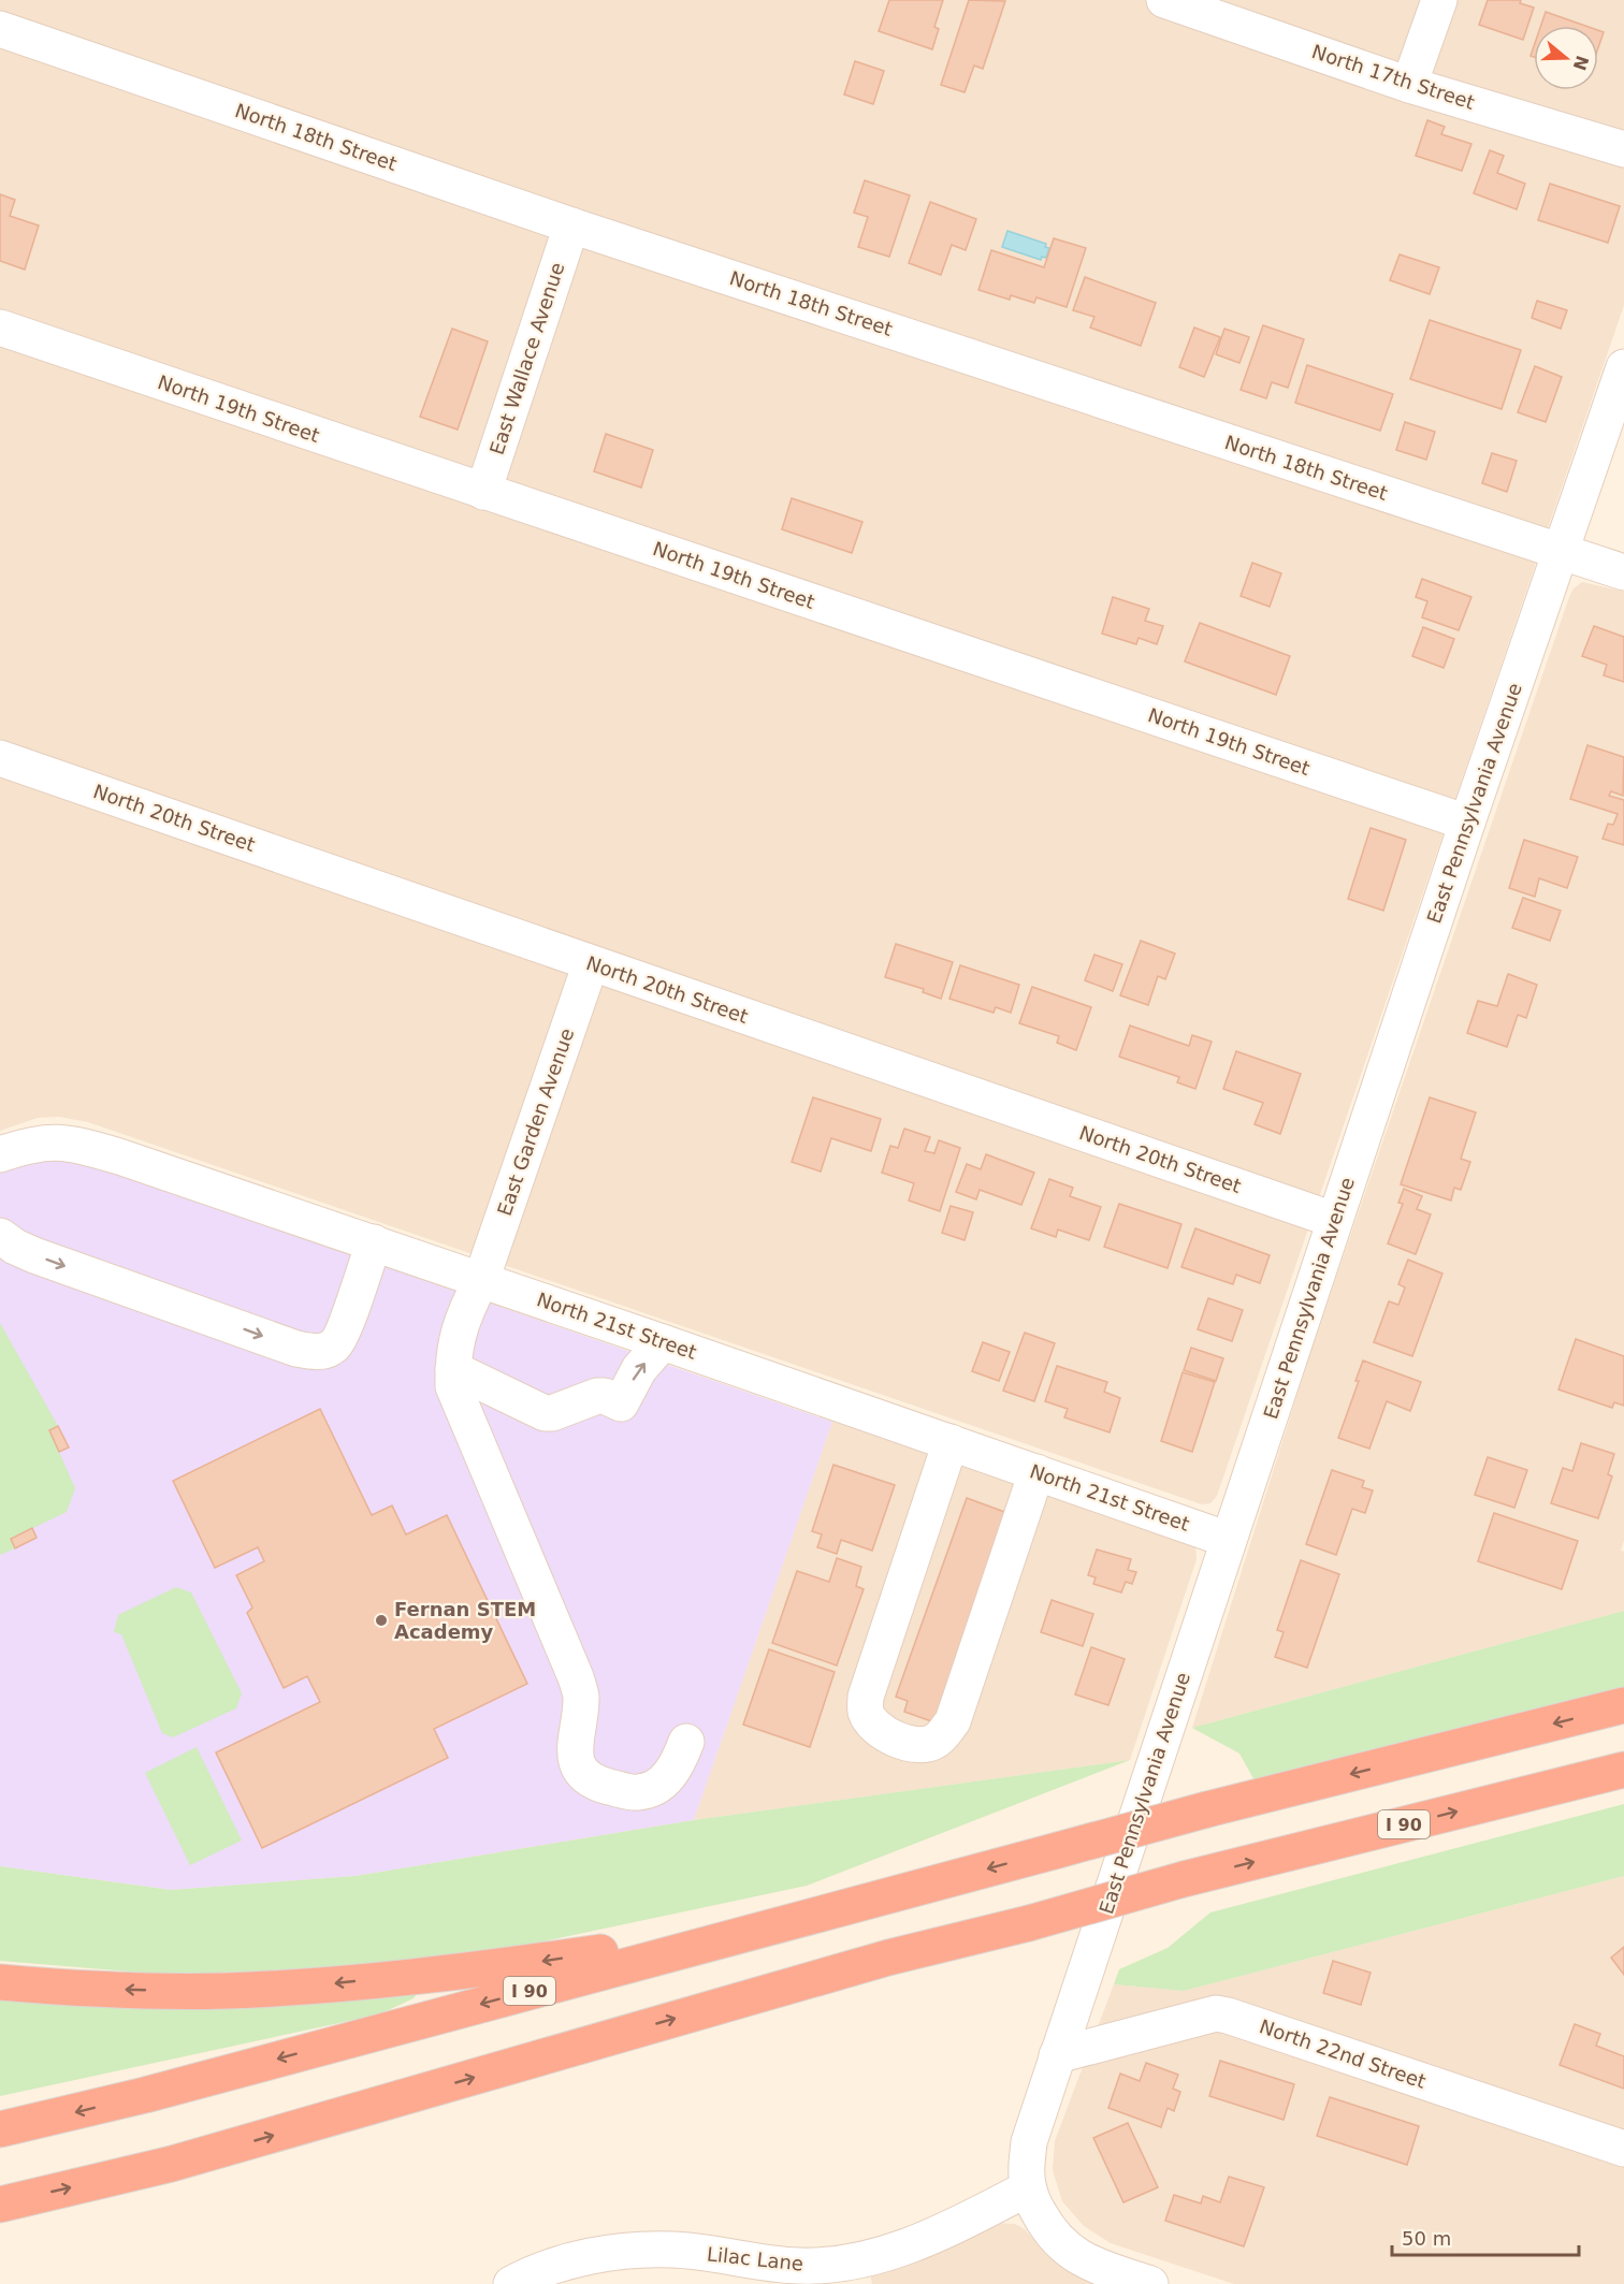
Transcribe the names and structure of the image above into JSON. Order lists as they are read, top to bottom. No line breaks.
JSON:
{"streets":{"highway":["I 90"],"street":["North 17th Street","North 18th Street","East Wallace Avenue","North 19th Street","East Pennsylvania Avenue","North 20th Street","East Garden Avenue","North 21st Street","North 22nd Street","Lilac Lane"]},"crossings":[["North 18th Street","East Wallace Avenue"],["North 18th Street","East Pennsylvania Avenue"],["East Wallace Avenue","North 19th Street"],["North 19th Street","East Pennsylvania Avenue"],["East Pennsylvania Avenue","North 20th Street"],["East Pennsylvania Avenue","North 21st Street"],["East Pennsylvania Avenue","North 22nd Street"],["East Pennsylvania Avenue","Lilac Lane"],["North 20th Street","East Garden Avenue"],["East Garden Avenue","North 21st Street"]],"places":["Fernan STEM Academy"],"scale_bar":"50 m","north":"right"}
